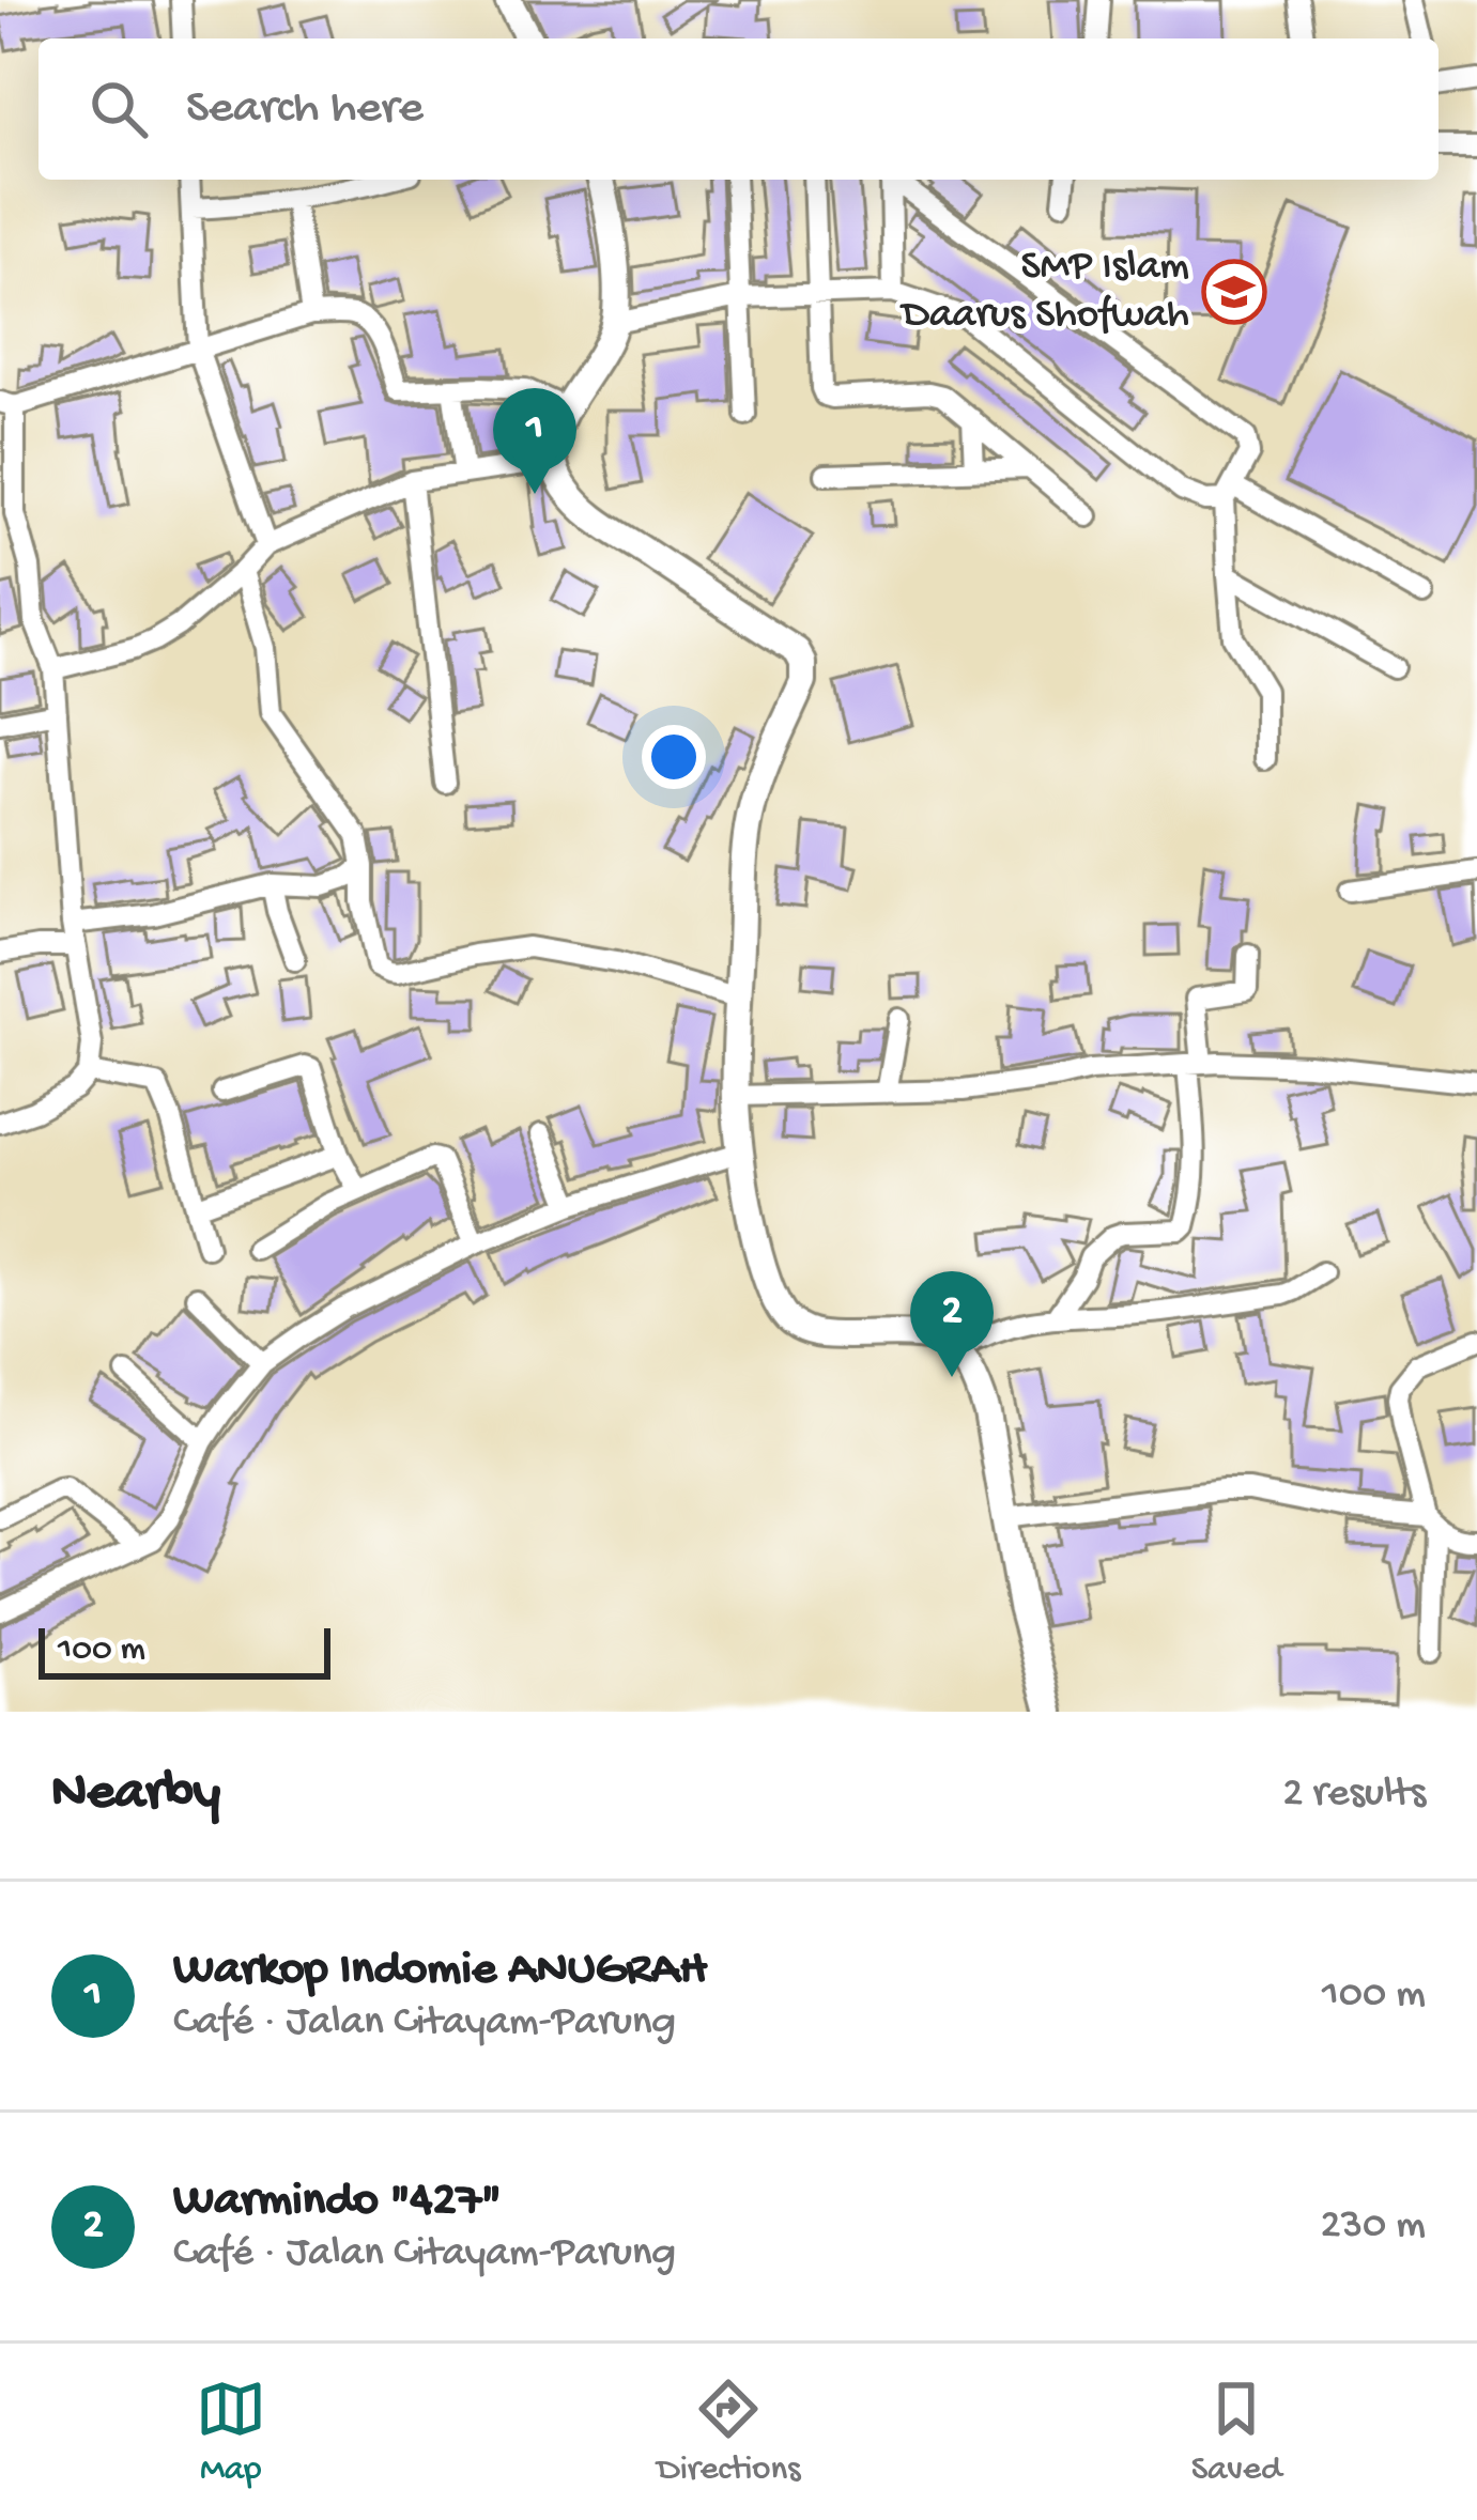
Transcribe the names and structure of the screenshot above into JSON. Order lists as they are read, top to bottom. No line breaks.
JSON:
{"places":{"school or university":["SMP Islam Daarus Shofwah"]},"scale_bar":"100 m","page":{"search":"Search here","pins":["1","2"],"scale":"100 m","heading":["Nearby","2 results"],"list":[{"mark":"1","name":"Warkop Indomie ANUGRAH","note":"Café · Jalan Citayam-Parung","value":"100 m"},{"mark":"2","name":"Warmindo \"427\"","note":"Café · Jalan Citayam-Parung","value":"230 m"}],"nav":["Map","Directions","Saved"]}}
